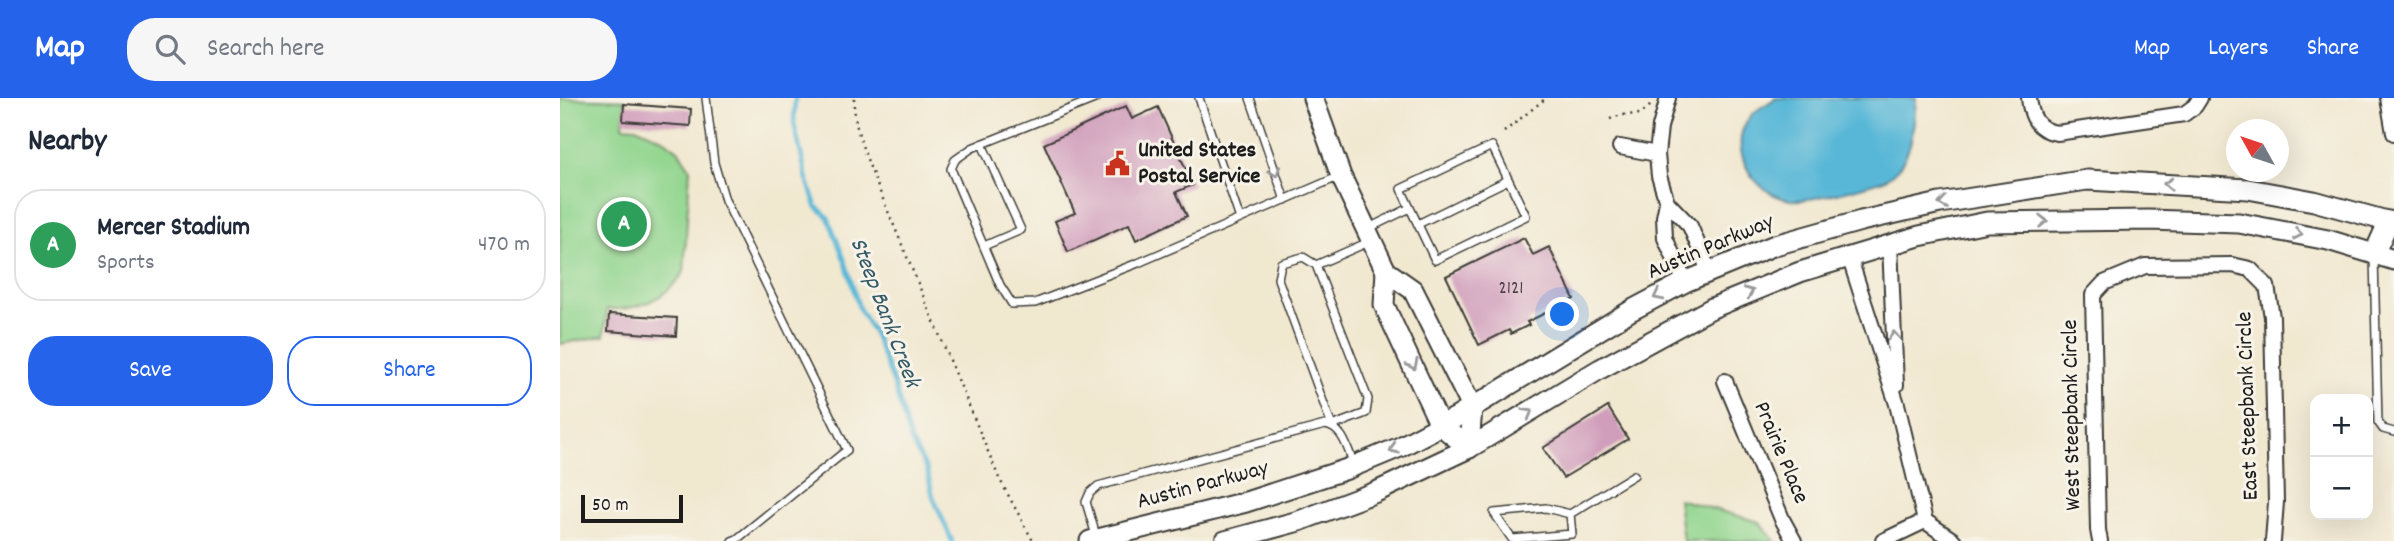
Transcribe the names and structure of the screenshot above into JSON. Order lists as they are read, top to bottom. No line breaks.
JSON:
{"streets":{"main road":["Austin Parkway"],"street":["East Steepbank Circle","West Steepbank Circle","Prairie Place"]},"crossings":[["East Steepbank Circle","West Steepbank Circle"]],"water":["Steep Bank Creek"],"places":{"public building":["United States Postal Service"]},"house_numbers":["2121"],"scale_bar":"50 m","north":"top left","page":{"header":"Map","search":"Search here","nav":["Map","Layers","Share"],"heading":"Nearby","list":[{"mark":"A","name":"Mercer Stadium","note":"Sports","value":"470 m"}],"pins":"A","buttons":["Save","Share"],"map_buttons":["+","−"],"scale":"50 m"}}
